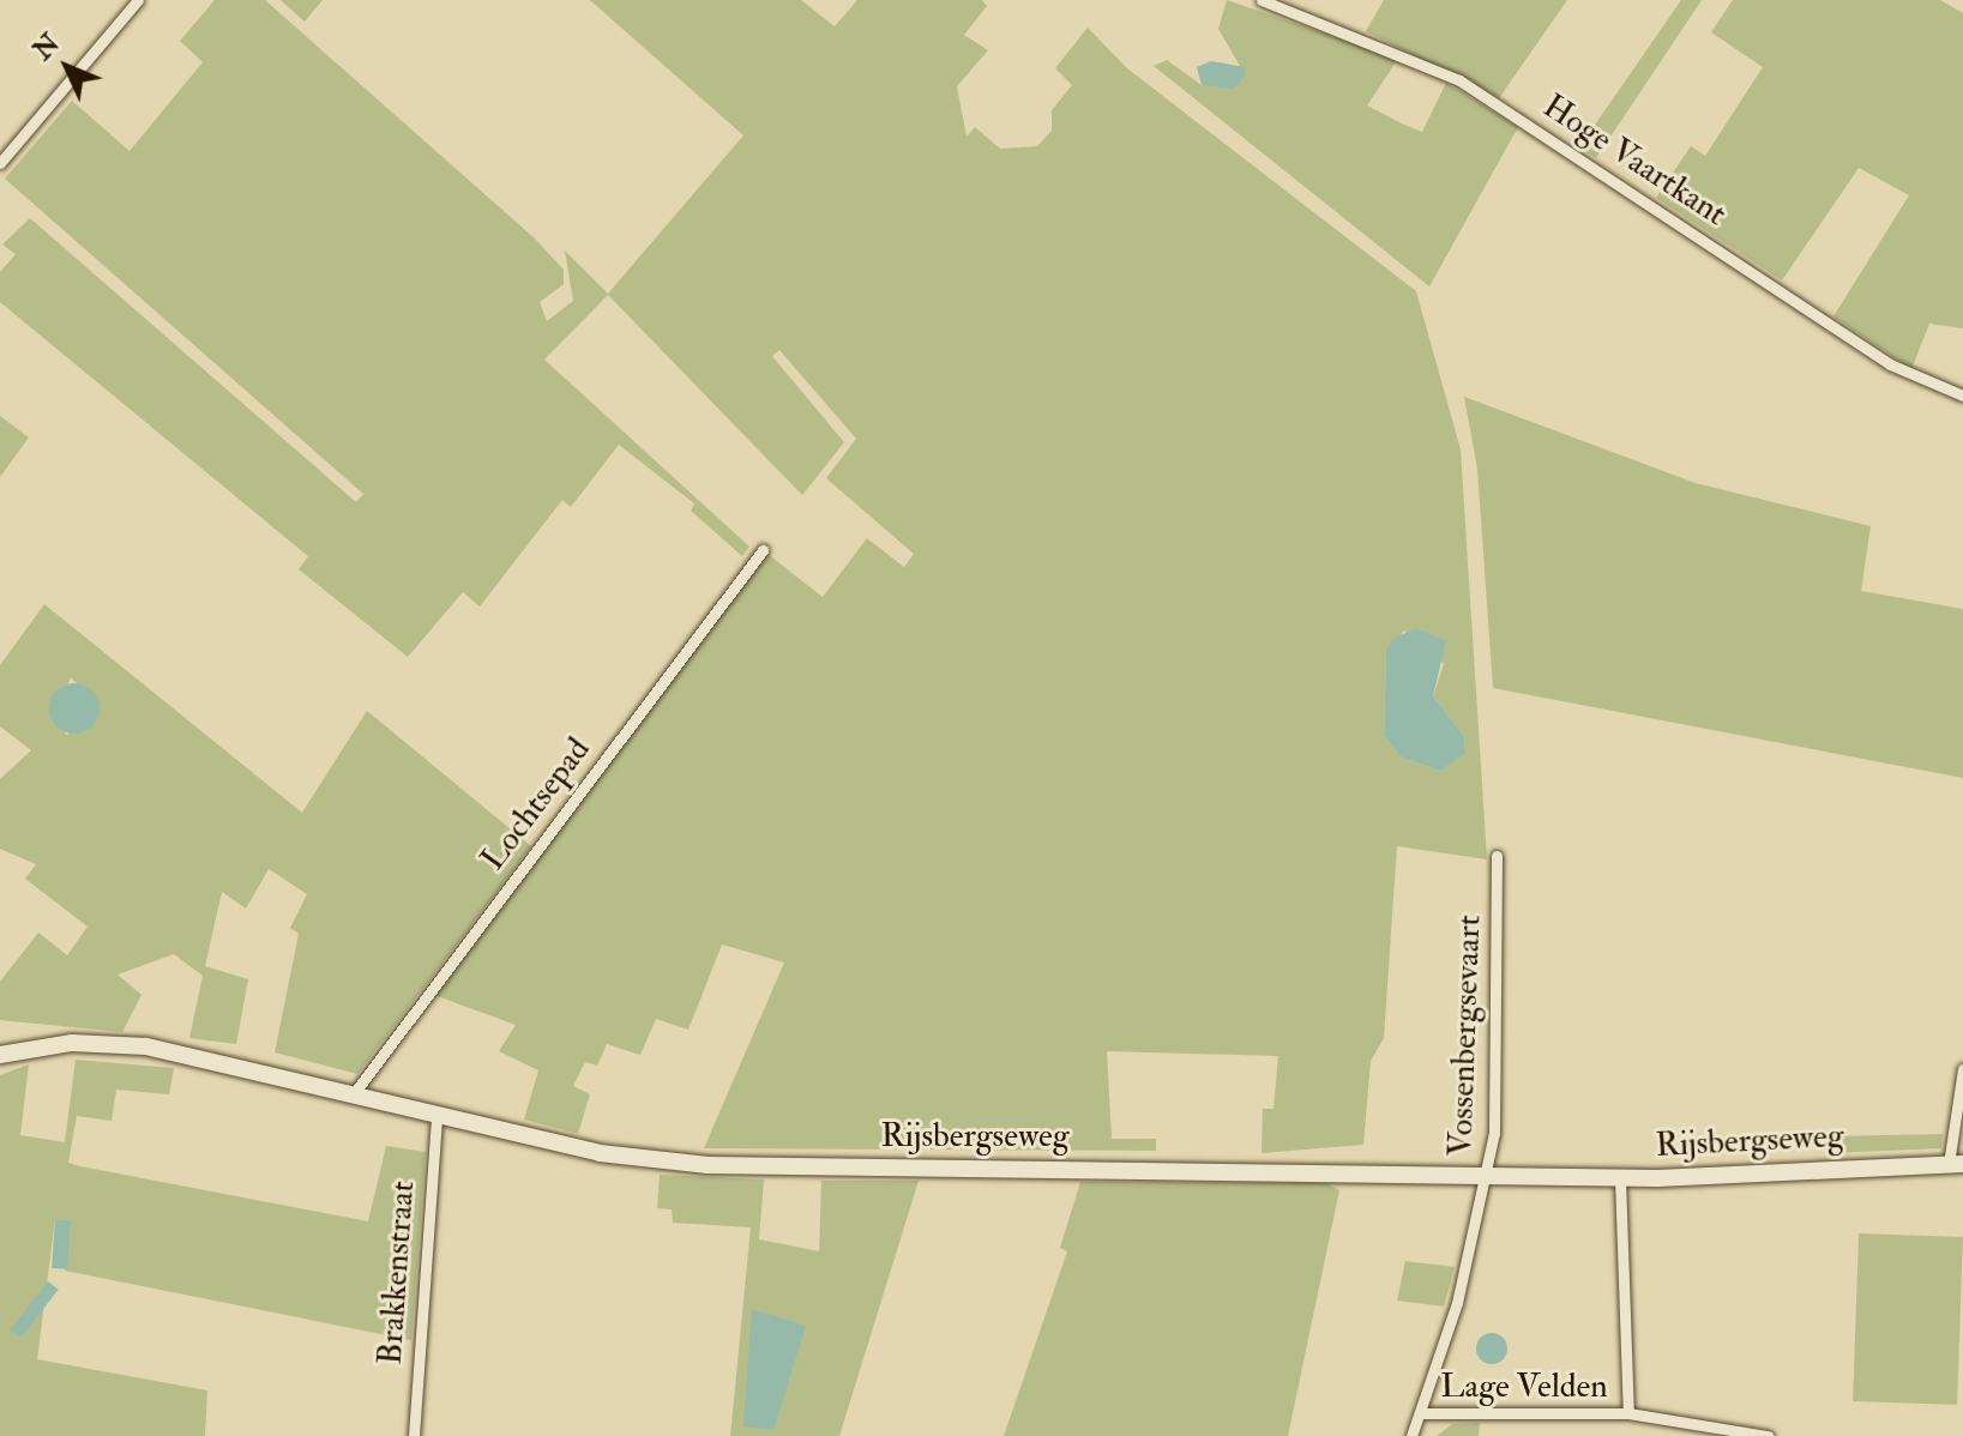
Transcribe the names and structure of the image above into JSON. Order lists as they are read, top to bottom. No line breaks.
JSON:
{"streets":{"main road":["Rijsbergseweg"],"street":["Hoge Vaartkant","Lochtsepad","Vossenbergsevaart","Brakkenstraat","Lage Velden"]},"crossings":[["Lochtsepad","Rijsbergseweg"],["Vossenbergsevaart","Rijsbergseweg"],["Vossenbergsevaart","Lage Velden"],["Rijsbergseweg","Brakkenstraat"]],"north":"top left"}
